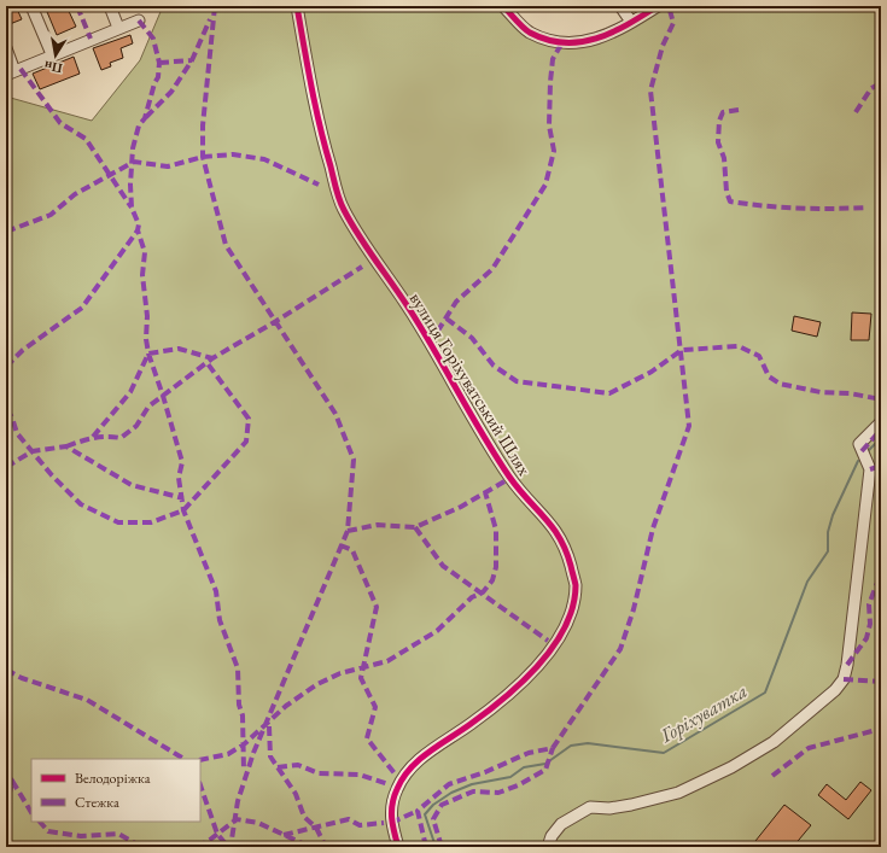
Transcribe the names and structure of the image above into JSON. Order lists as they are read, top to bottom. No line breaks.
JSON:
{"streets":{"street":["вулиця Горіхуватський Шлях"]},"water":["Горіхуватка"],"legend":["Велодоріжка","Стежка"],"north":"bottom"}
